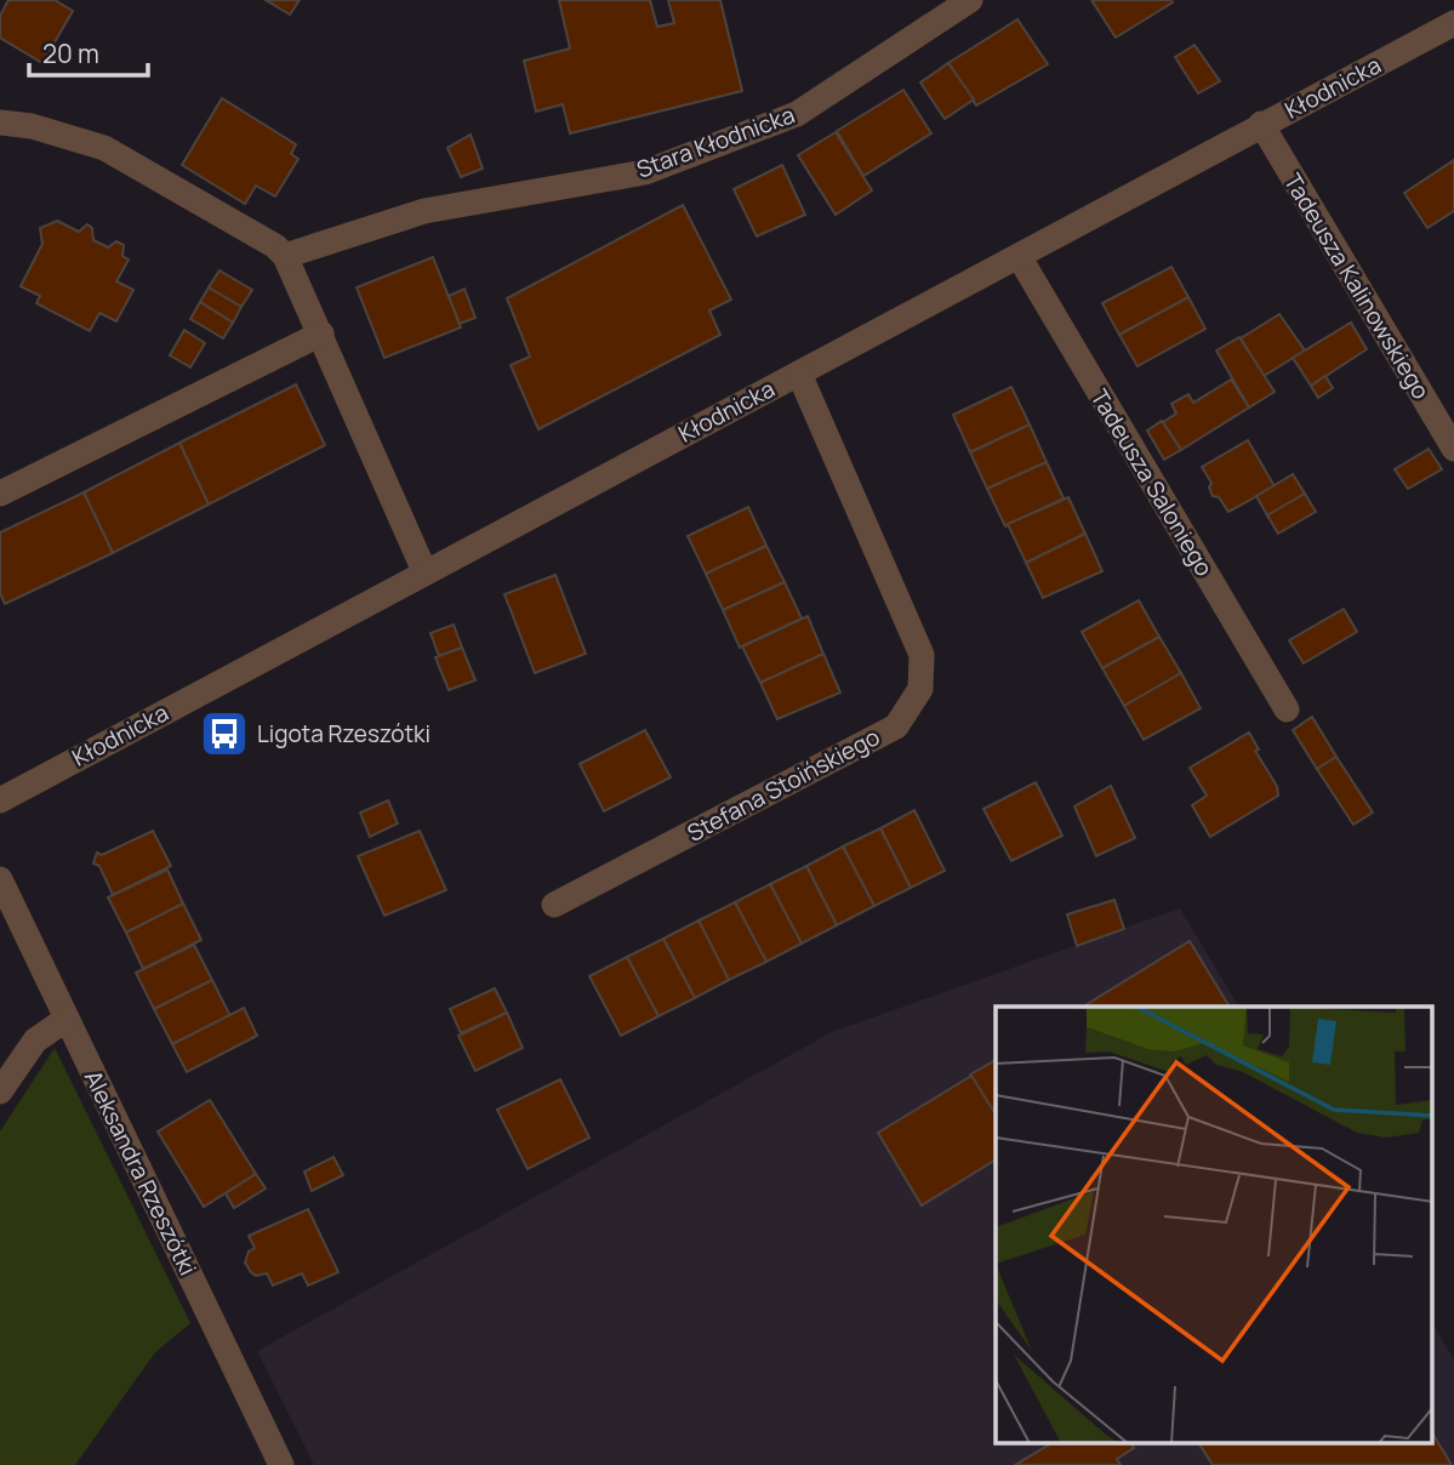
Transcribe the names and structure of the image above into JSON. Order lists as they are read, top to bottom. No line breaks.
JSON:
{"streets":{"street":["Kłodnicka","Stara Kłodnicka","Tadeusza Kalinowskiego","Tadeusza Saloniego","Stefana Stoińskiego","Aleksandra Rzeszótki"]},"crossings":[["Kłodnicka","Tadeusza Kalinowskiego"],["Kłodnicka","Tadeusza Saloniego"],["Kłodnicka","Stefana Stoińskiego"]],"places":{"bus stop":["Ligota Rzeszótki"]},"scale_bar":"20 m"}
